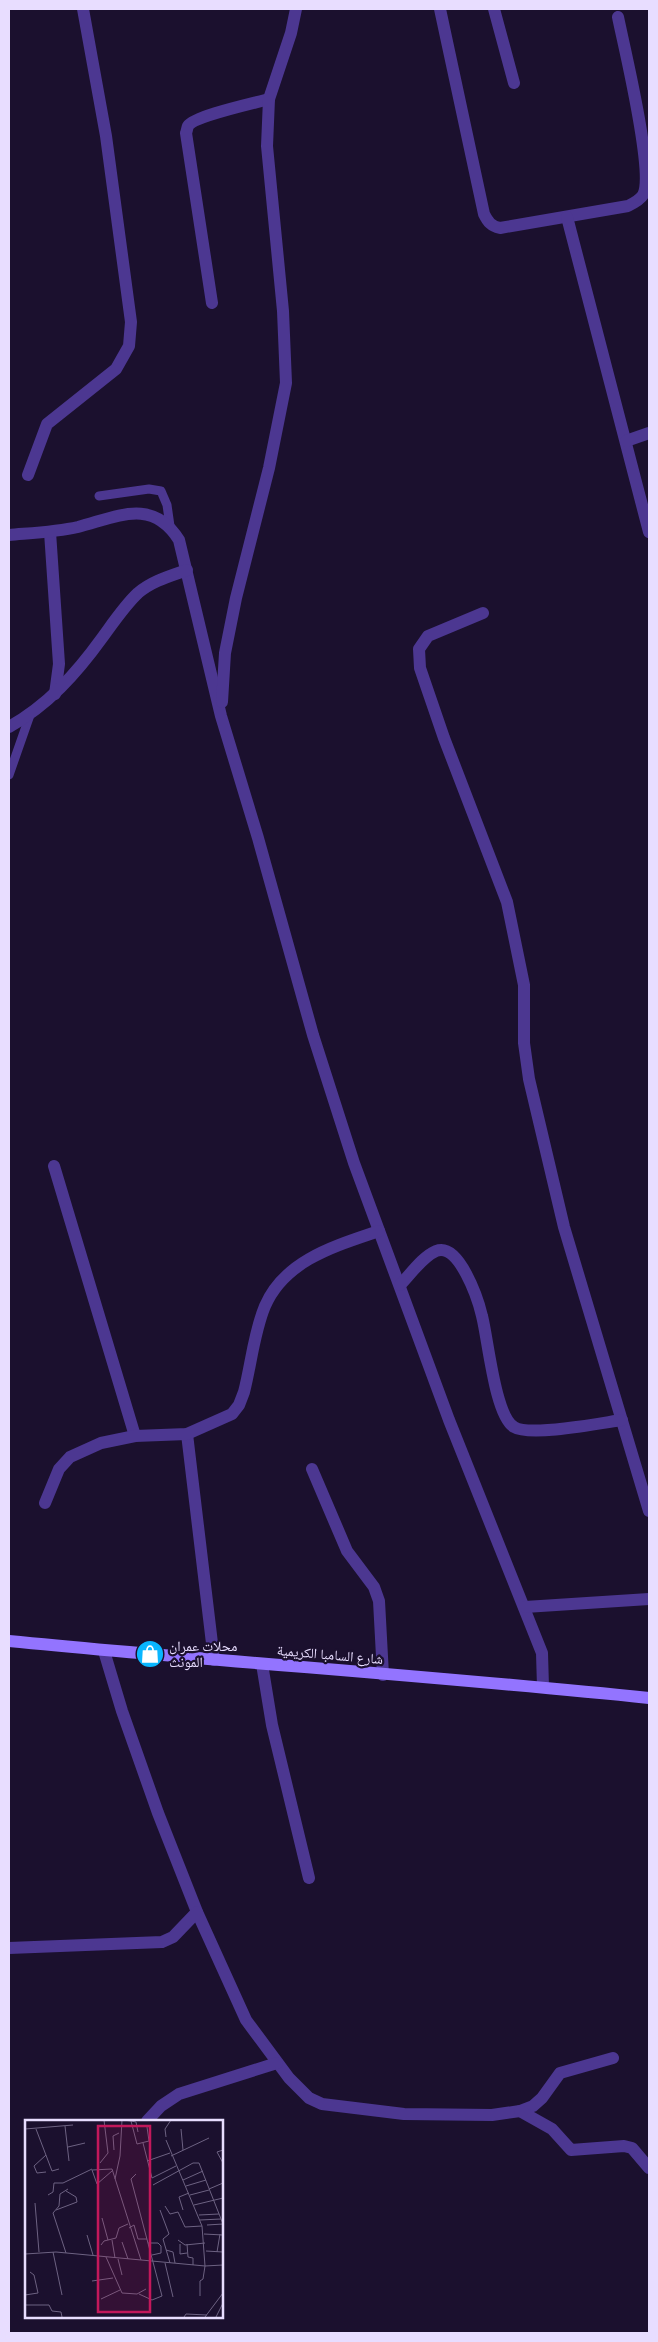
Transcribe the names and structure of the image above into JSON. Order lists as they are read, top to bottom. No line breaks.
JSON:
{"streets":{"main road":["شارع السامبا الكريمية"]},"places":{"shop":["محلات عمران المونث"]}}
